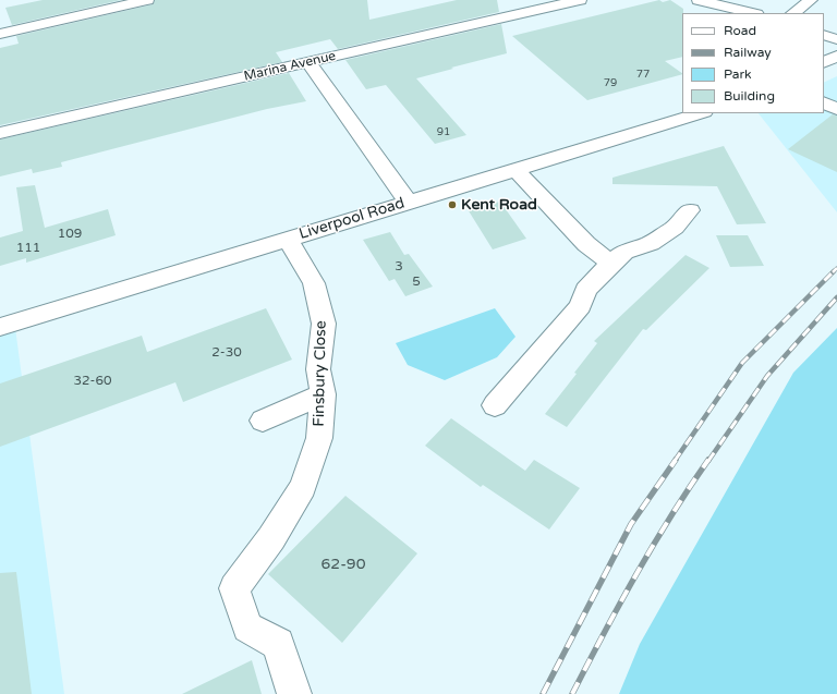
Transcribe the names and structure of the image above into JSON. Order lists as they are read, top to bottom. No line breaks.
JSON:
{"streets":{"street":["Marina Avenue","Liverpool Road","Finsbury Close"]},"crossings":[["Liverpool Road","Finsbury Close"]],"places":["Kent Road"],"house_numbers":["77","79","91","109","111","3","5","2-30","32-60","62-90"],"legend":["Road","Railway","Park","Building"]}
